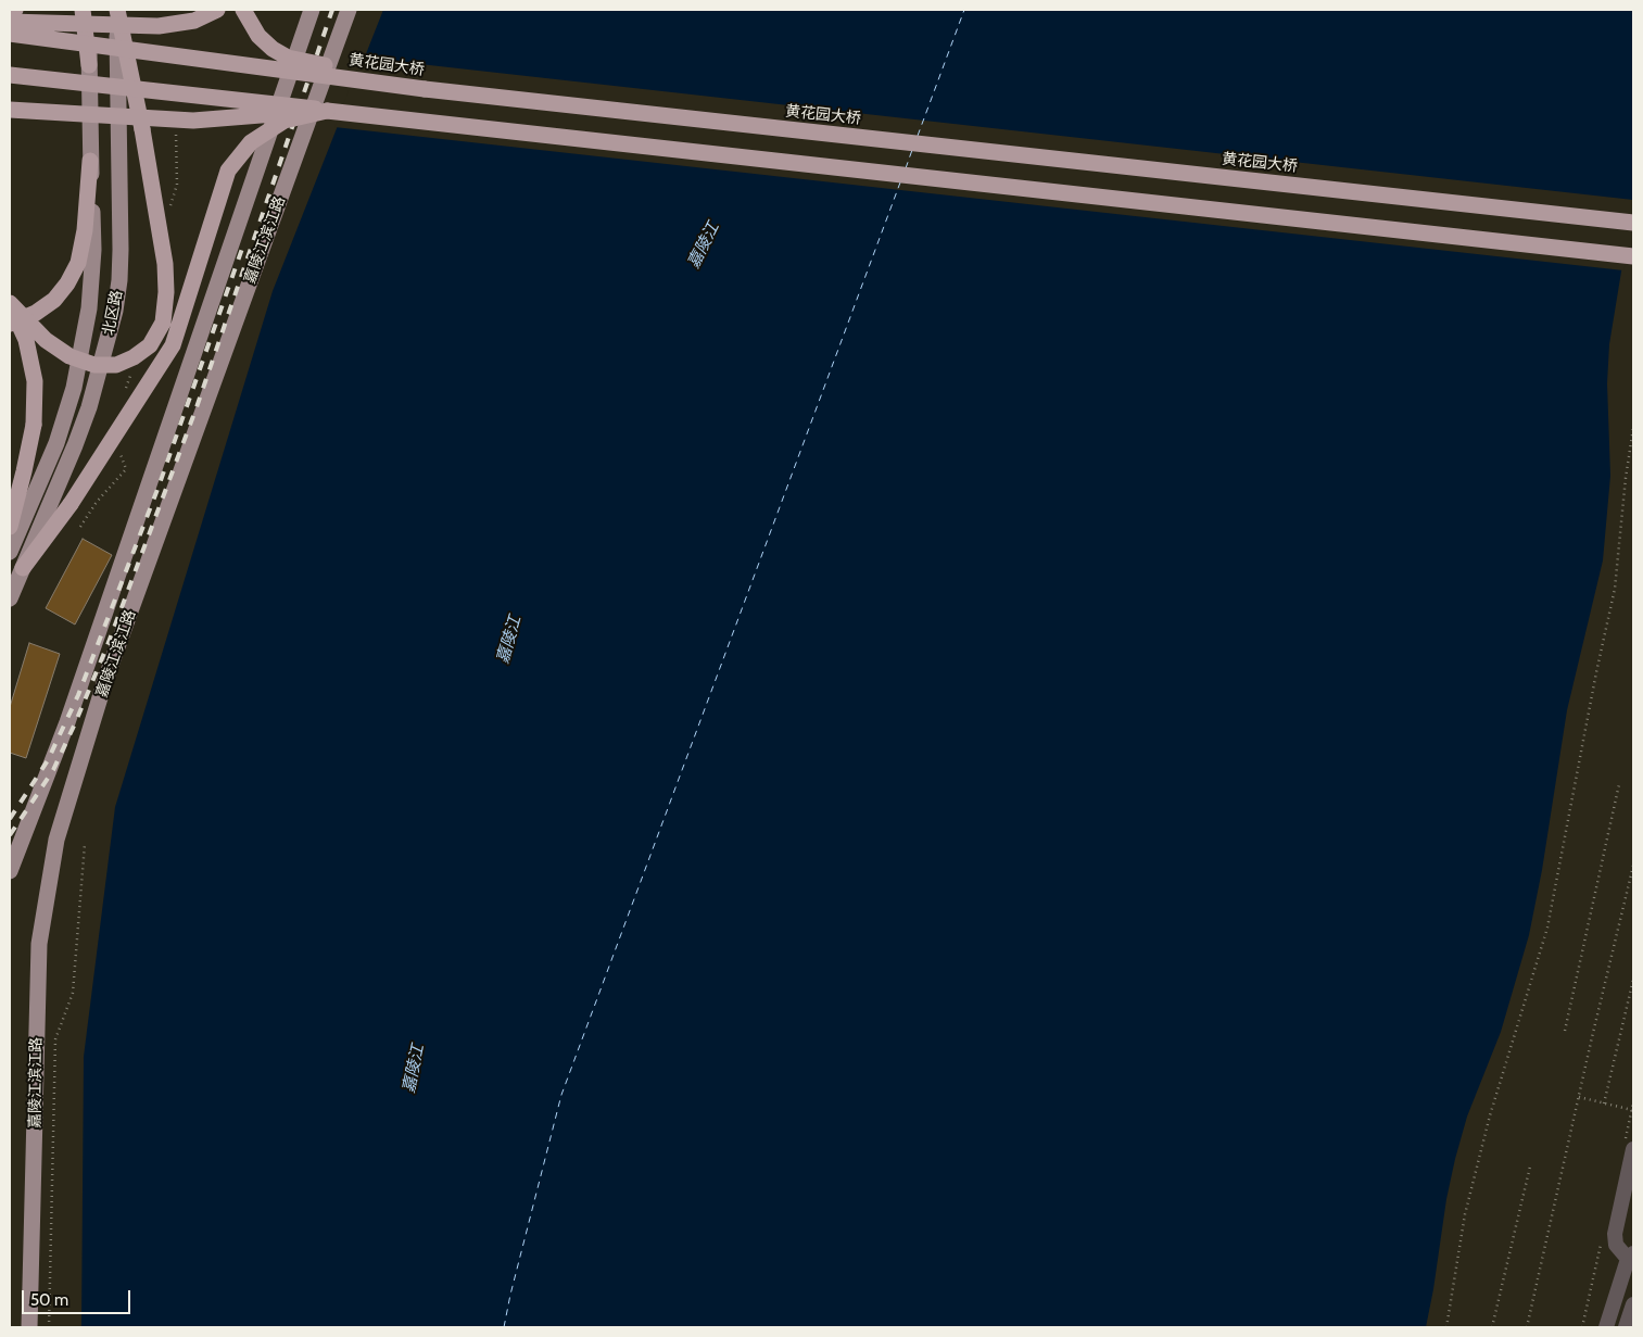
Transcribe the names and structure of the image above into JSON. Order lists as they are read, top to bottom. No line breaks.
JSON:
{"streets":{"highway":["黄花园大桥"],"main road":["嘉陵江滨江路","北区路"]},"water":["嘉陵江"],"scale_bar":"50 m"}
